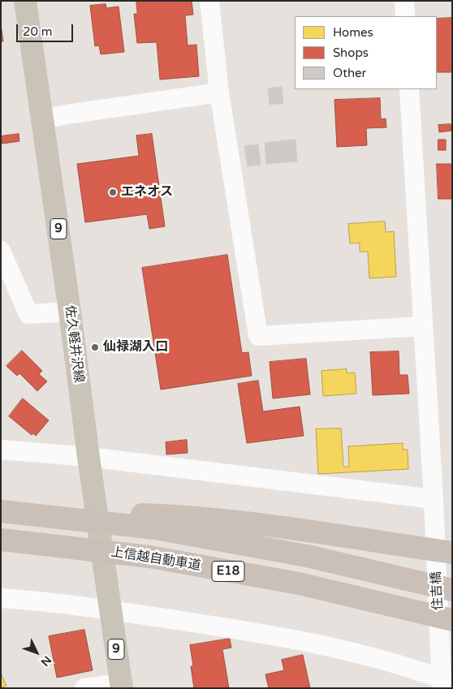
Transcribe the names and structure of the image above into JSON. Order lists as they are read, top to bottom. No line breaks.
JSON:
{"streets":{"highway":["上信越自動車道","E18"],"main road":["9","佐久軽井沢線"],"street":["住吉橋"]},"places":["エネオス","仙禄湖入口"],"legend":["Homes","Shops","Other"],"scale_bar":"20 m","north":"bottom right"}
